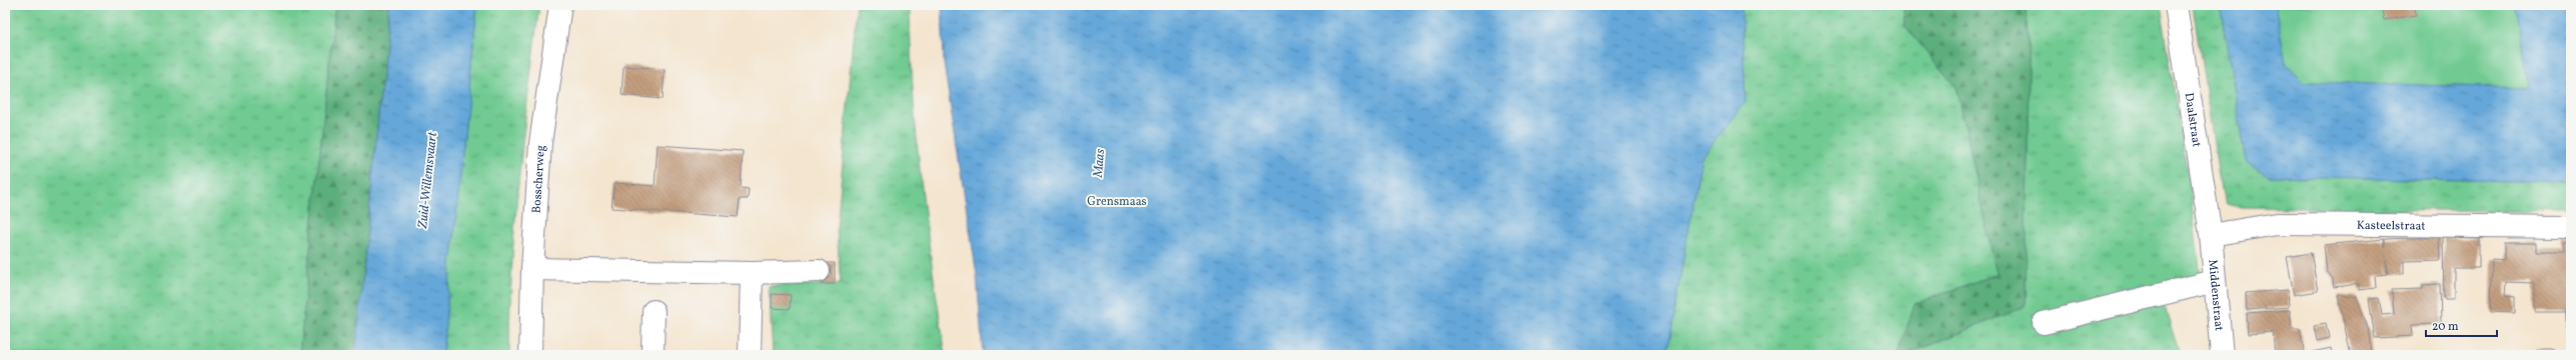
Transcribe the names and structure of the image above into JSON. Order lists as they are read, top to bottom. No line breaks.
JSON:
{"streets":{"street":["Daalstraat","Bosscherweg","Kasteelstraat","Middenstraat"]},"crossings":[["Daalstraat","Kasteelstraat"],["Daalstraat","Middenstraat"],["Kasteelstraat","Middenstraat"]],"water":["Maas","Zuid-Willemsvaart"],"parks":["Grensmaas"],"scale_bar":"20 m"}
